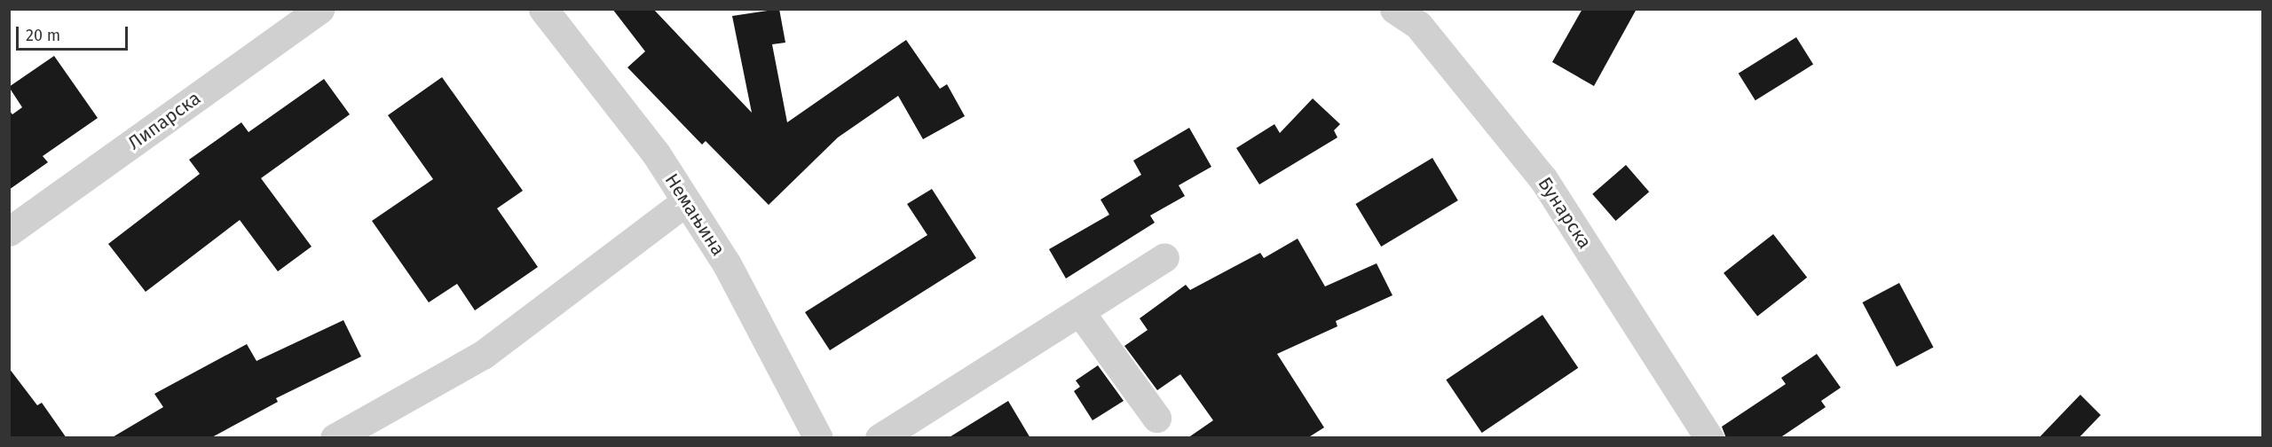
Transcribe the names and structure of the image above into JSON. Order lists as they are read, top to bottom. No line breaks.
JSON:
{"streets":{"street":["Липарска","Бунарска","Немањина"]},"scale_bar":"20 m"}
